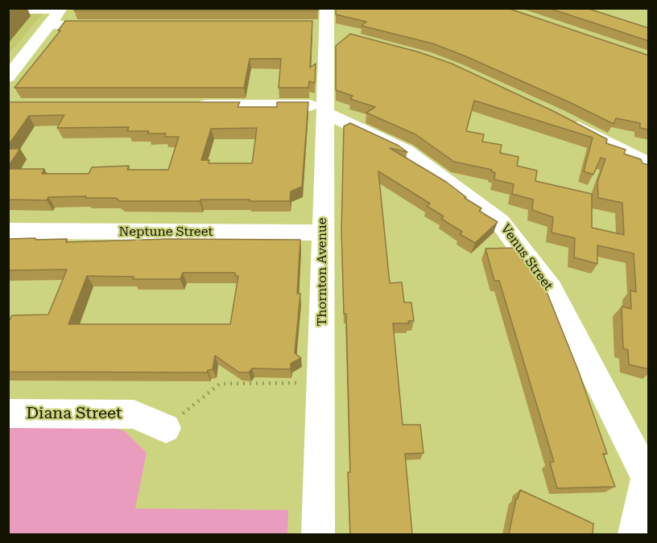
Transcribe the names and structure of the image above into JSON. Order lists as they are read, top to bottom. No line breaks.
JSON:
{"streets":{"street":["Neptune Street","Venus Street","Thornton Avenue","Diana Street"]},"crossings":[["Neptune Street","Thornton Avenue"],["Venus Street","Thornton Avenue"]]}
